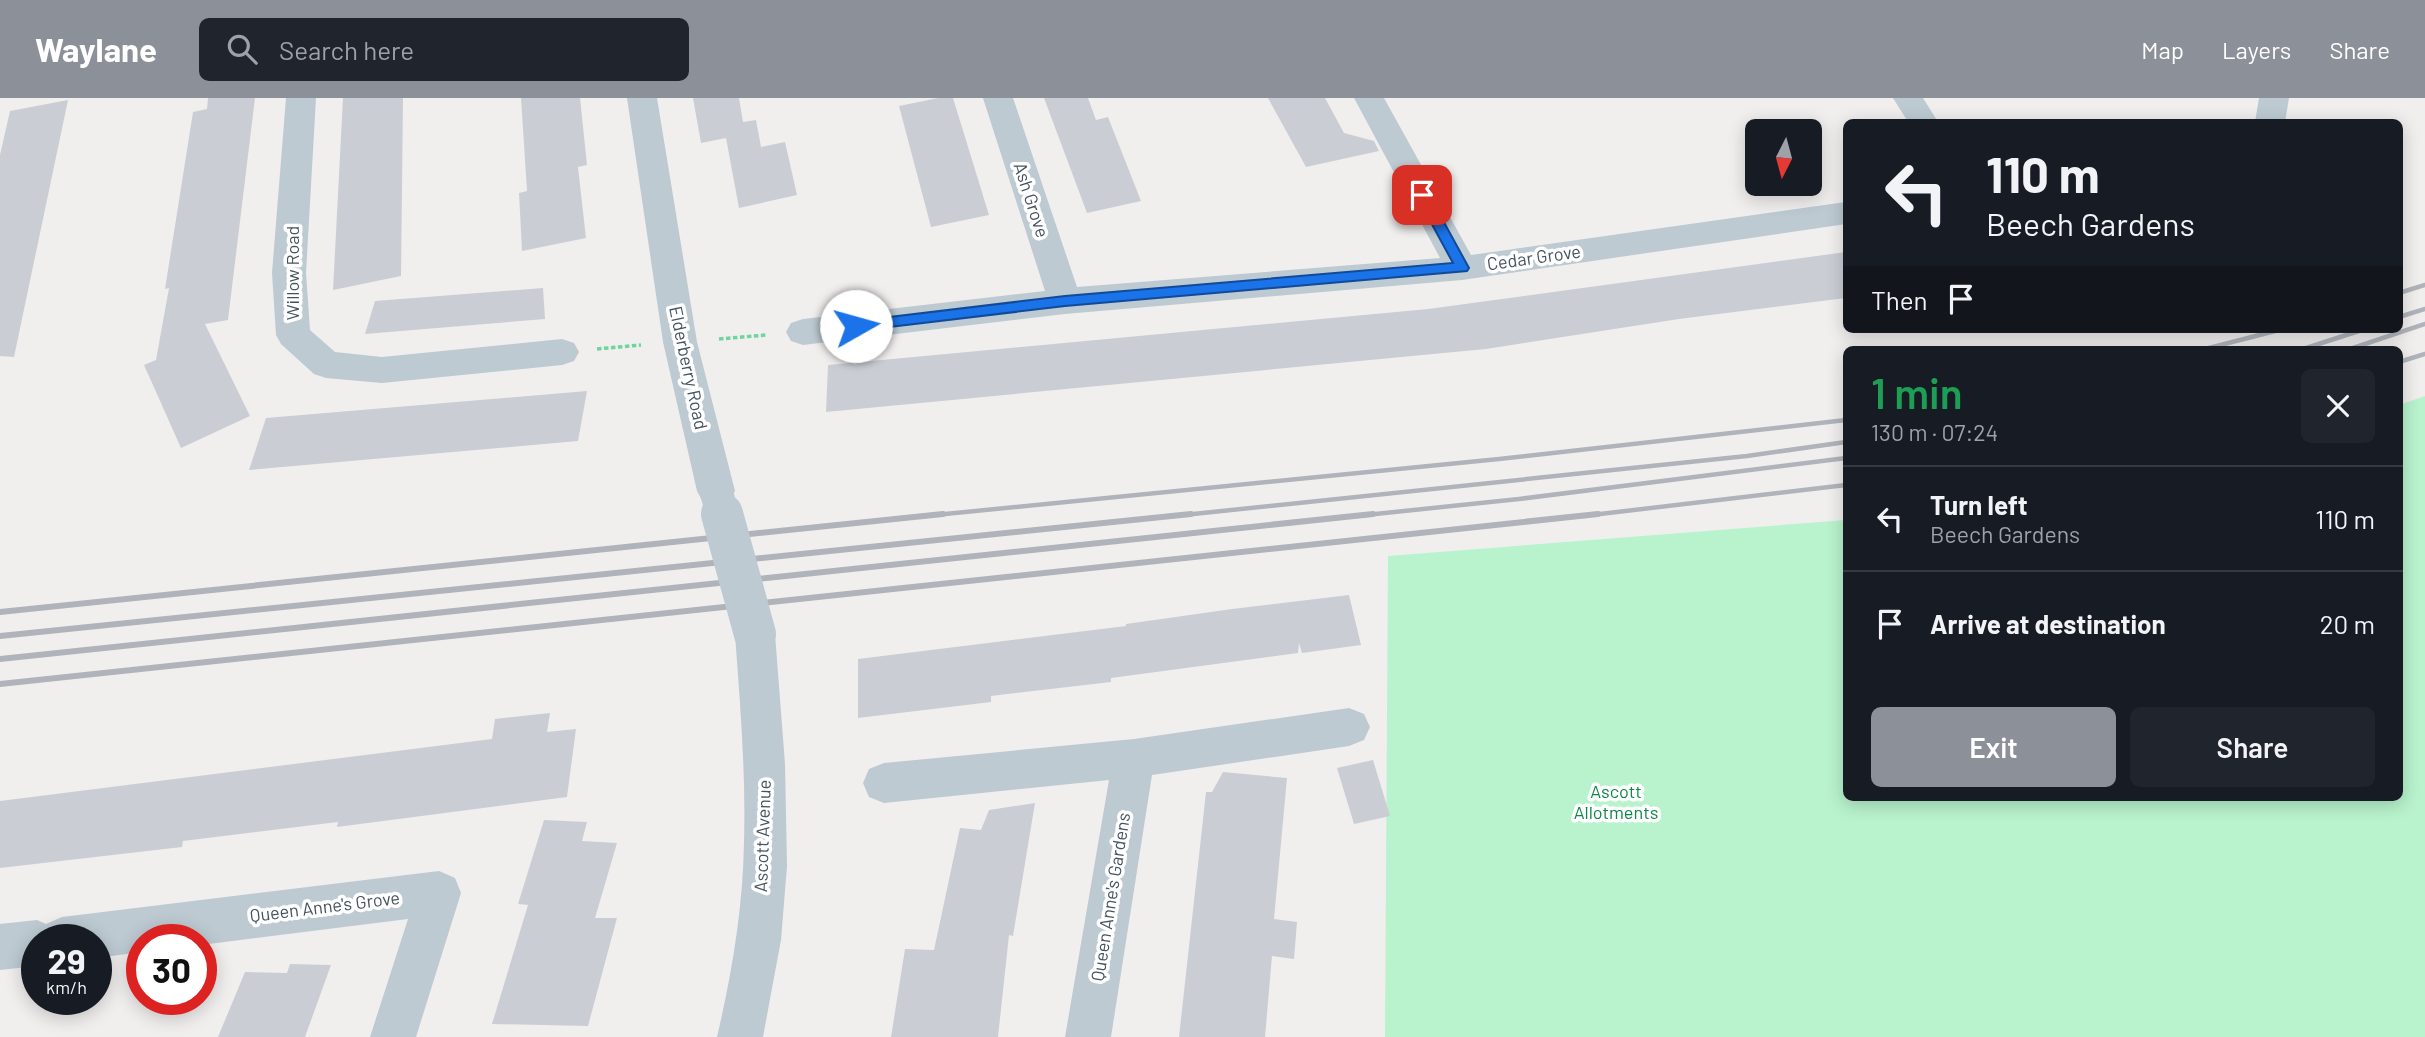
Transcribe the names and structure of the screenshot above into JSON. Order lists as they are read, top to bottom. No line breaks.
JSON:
{"streets":{"street":["Ash Grove","Cedar Grove","Willow Road","Elderberry Road","Ascott Avenue","Queen Anne's Gardens","Queen Anne's Grove"]},"crossings":[["Ash Grove","Cedar Grove"],["Elderberry Road","Ascott Avenue"]],"parks":["Ascott Allotments"],"north":"bottom","page":{"header":"Waylane","search":"Search here","nav":["Map","Layers","Share"],"turn":["110 m","Beech Gardens"],"then":"Then","heading":["1 min","130 m · 07:24"],"list":[{"name":"Turn left","note":"Beech Gardens","value":"110 m"},{"name":"Arrive at destination","value":"20 m"}],"buttons":["Exit","Share"],"speed":"29 km/h","limit":"30"}}
